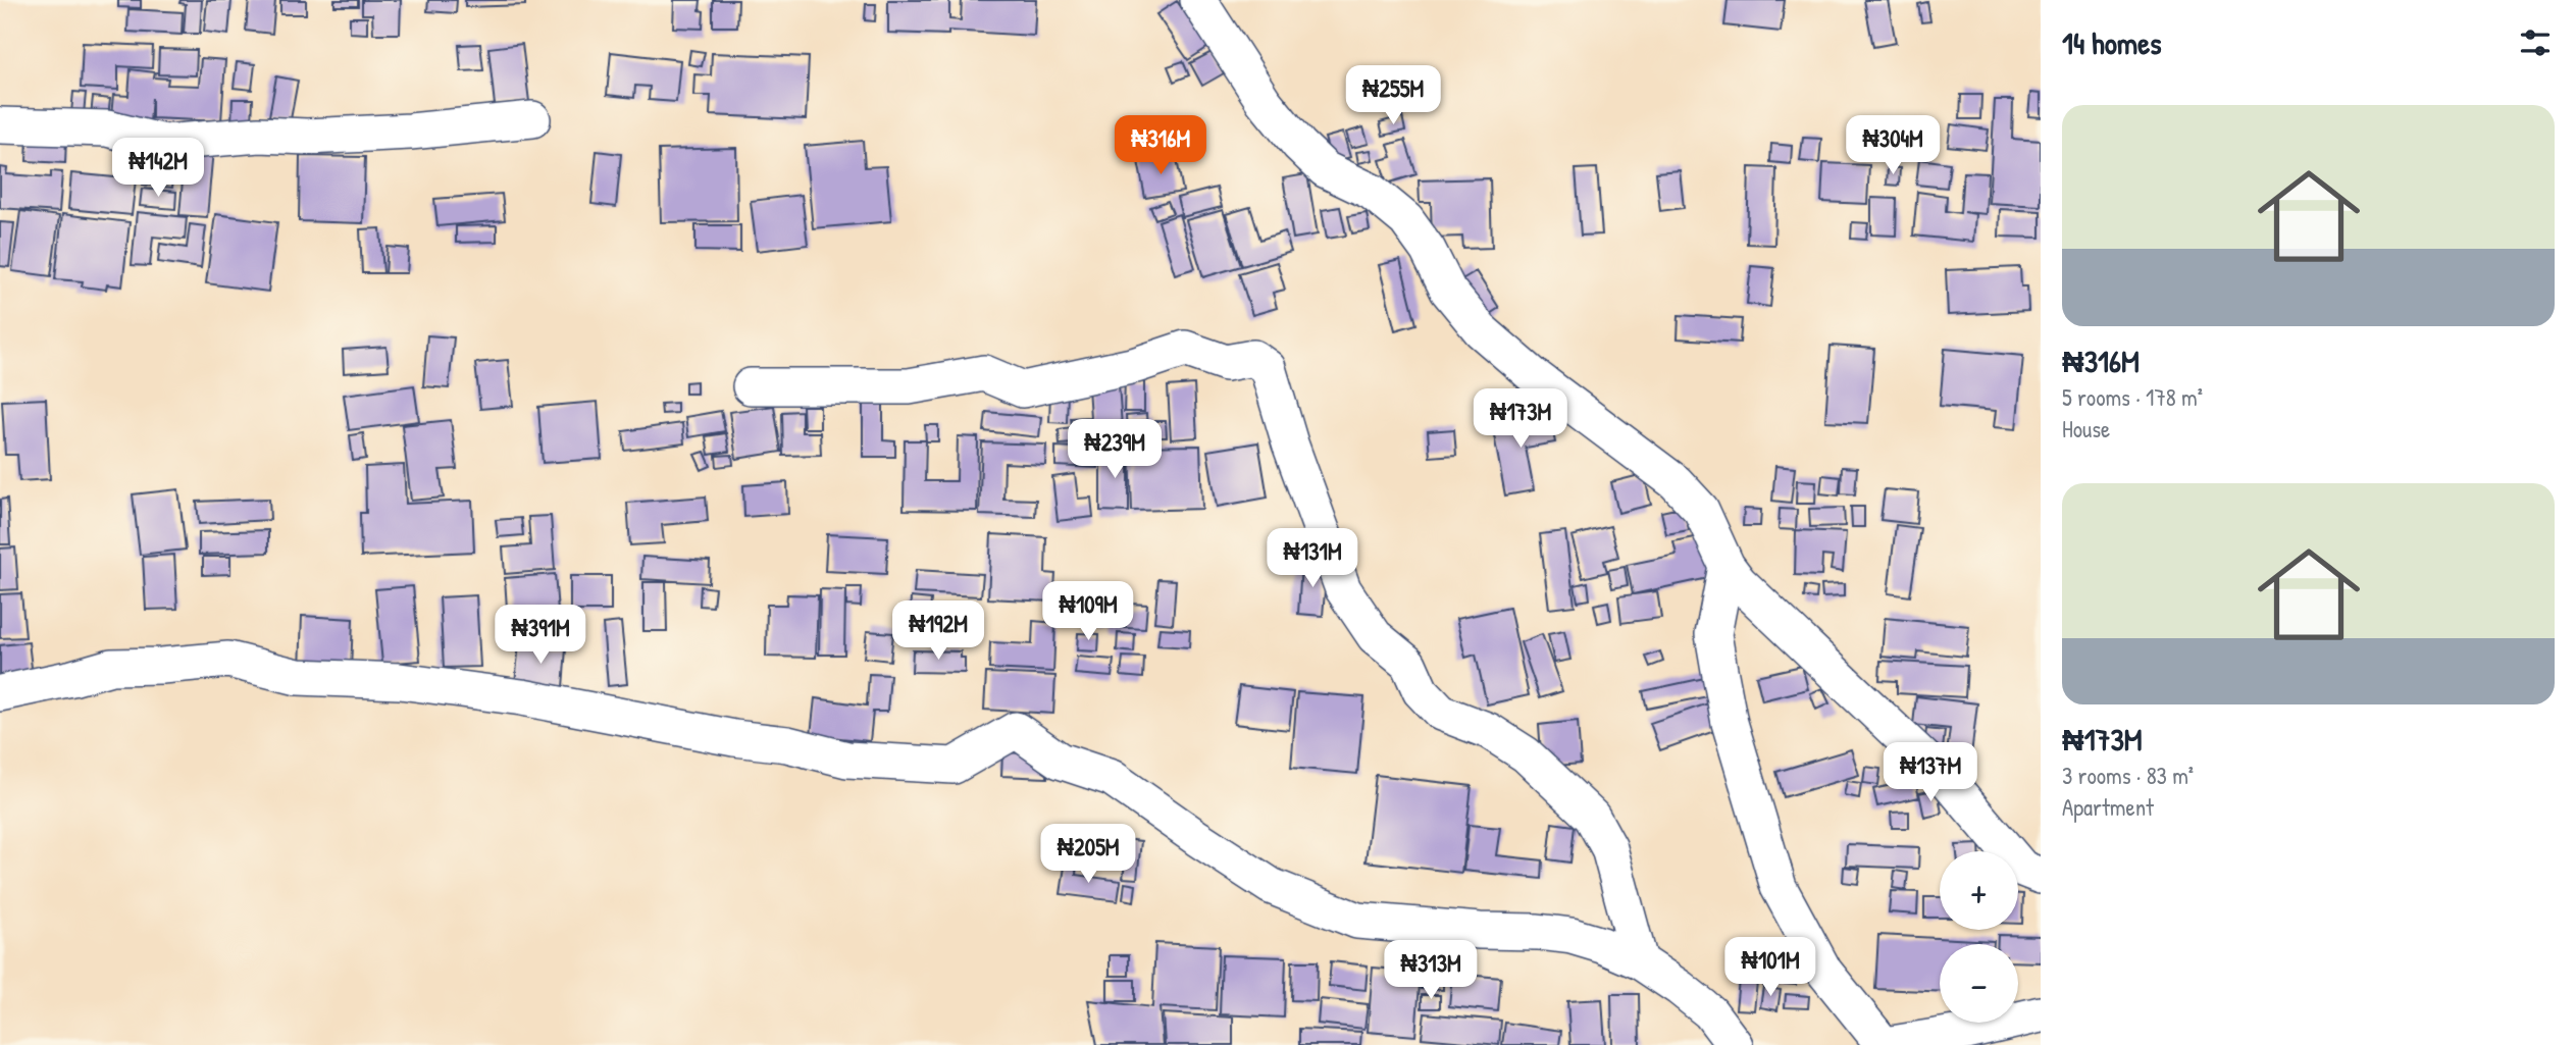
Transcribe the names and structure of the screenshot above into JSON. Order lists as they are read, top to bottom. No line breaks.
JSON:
{"page":{"heading":"14 homes","price":["₦255M","₦316M","₦304M","₦142M","₦173M","₦239M","₦131M","₦109M","₦192M","₦391M","₦137M","₦205M","₦101M","₦313M"],"list":[{"name":"₦316M","note":"5 rooms · 178 m² · House"},{"name":"₦173M","note":"3 rooms · 83 m² · Apartment"}],"map_buttons":["+","−"]}}
